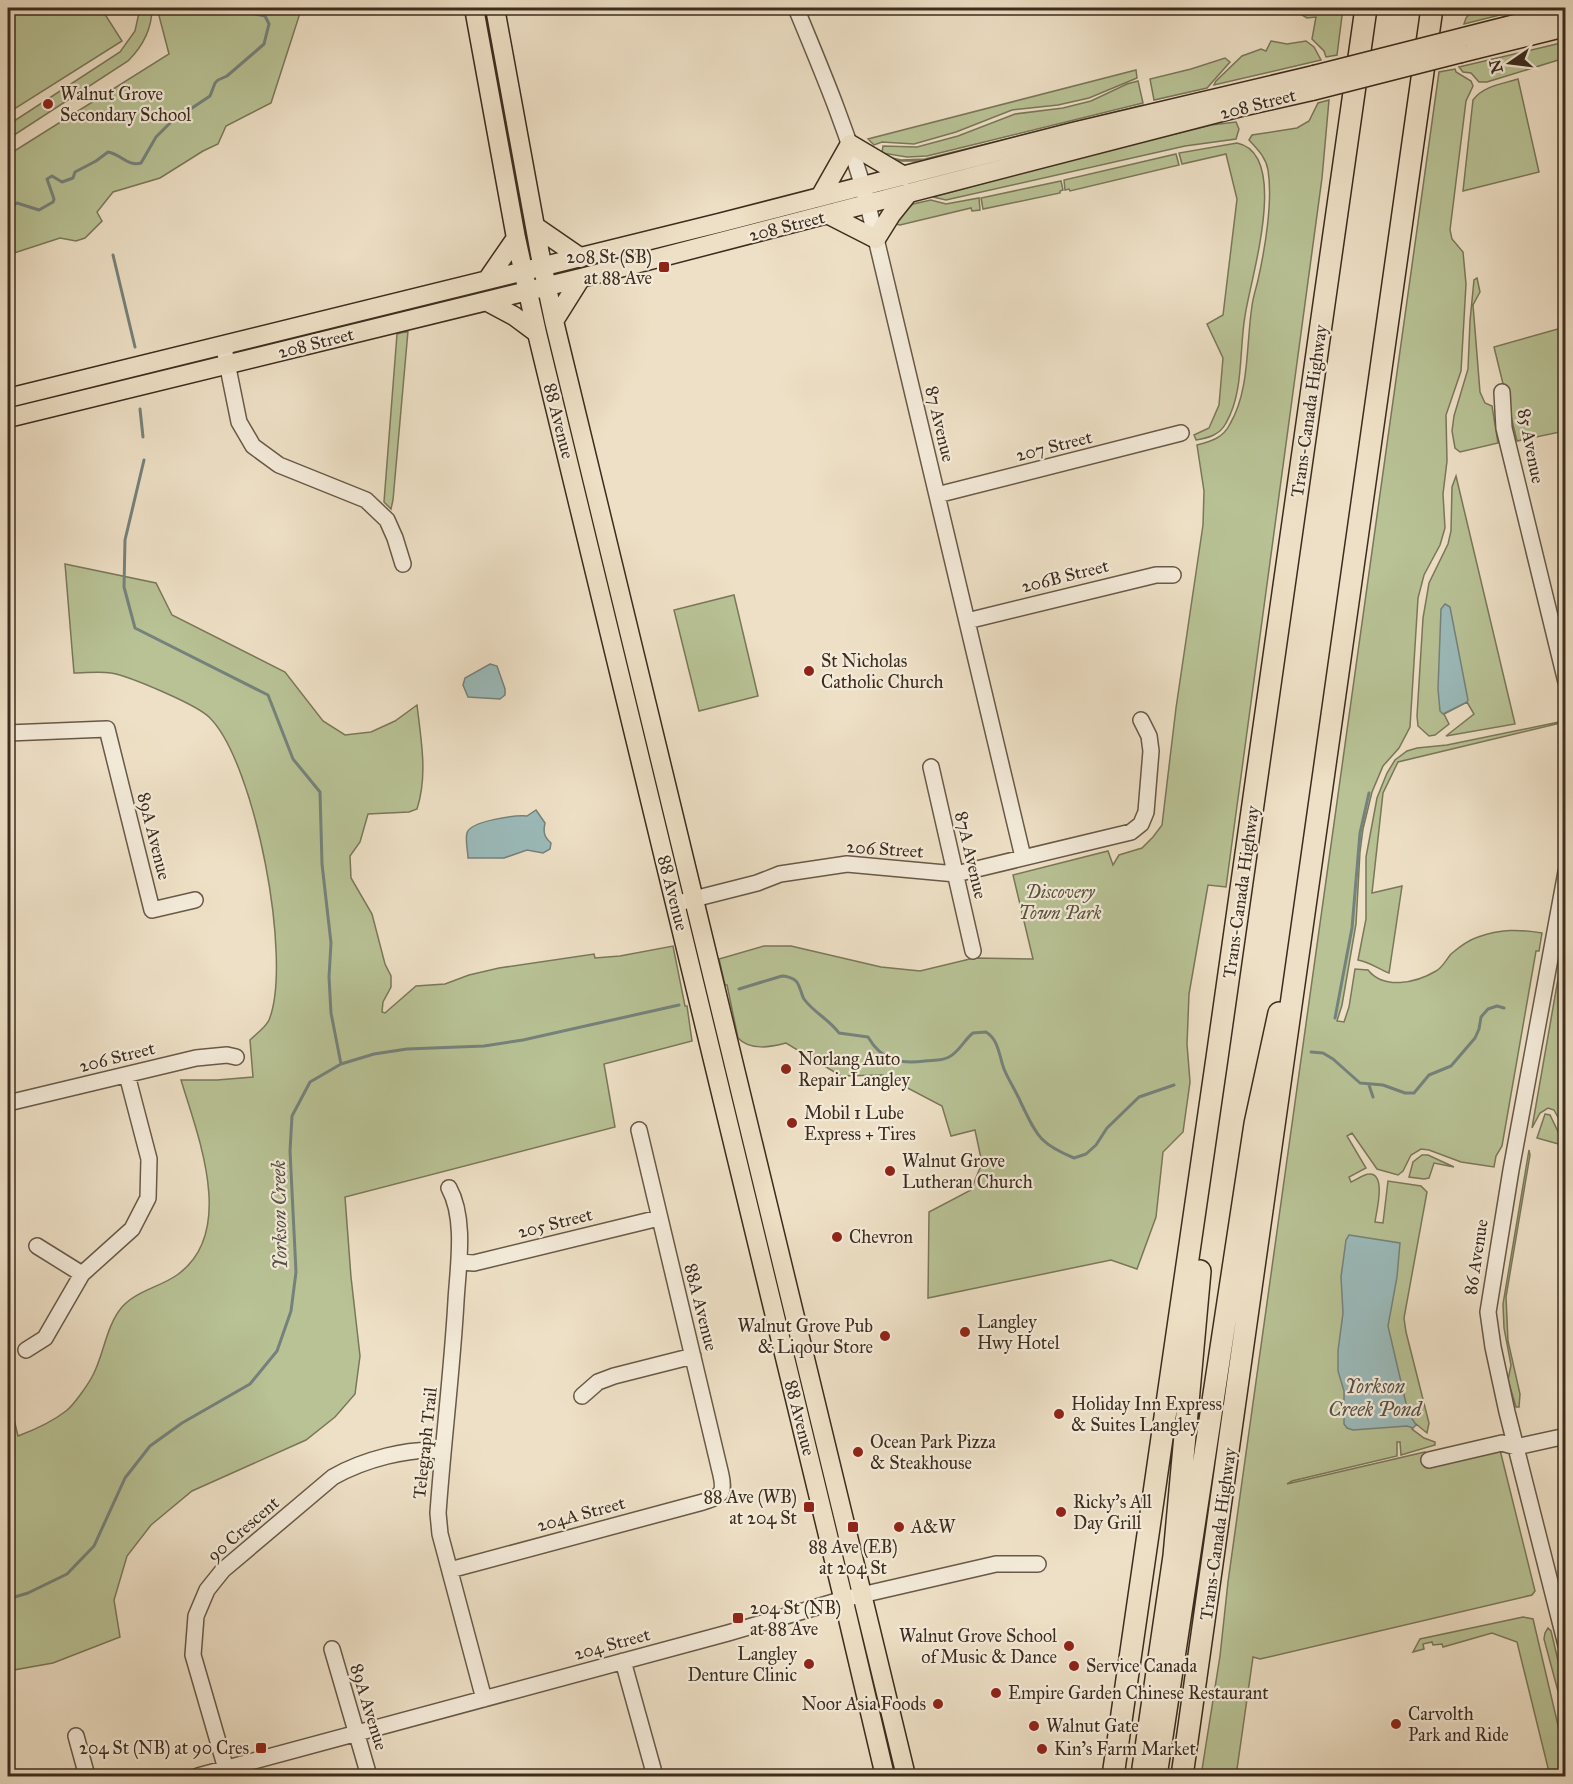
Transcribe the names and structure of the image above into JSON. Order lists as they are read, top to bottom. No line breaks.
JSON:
{"streets":{"highway":["Trans-Canada Highway"],"main road":["208 Street","88 Avenue"],"street":["87 Avenue","207 Street","85 Avenue","206B Street","89A Avenue","206 Street","87A Avenue","205 Street","86 Avenue","88A Avenue","Telegraph Trail","204A Street","90 Crescent","204 Street"]},"crossings":[["208 Street","88 Avenue"],["208 Street","87 Avenue"],["88 Avenue","206 Street"],["88 Avenue","204 Street"],["87 Avenue","207 Street"],["87 Avenue","206B Street"],["87 Avenue","206 Street"],["89A Avenue","204 Street"],["206 Street","87A Avenue"],["205 Street","88A Avenue"],["205 Street","Telegraph Trail"],["88A Avenue","204A Street"],["Telegraph Trail","204A Street"],["Telegraph Trail","90 Crescent"],["Telegraph Trail","204 Street"],["90 Crescent","204 Street"]],"water":["Yorkson Creek","Yorkson Creek Pond"],"parks":["Discovery Town Park"],"places":{"other":["Walnut Grove Secondary School","St Nicholas Catholic Church","Norlang Auto Repair Langley","Mobil 1 Lube Express + Tires","Walnut Grove Lutheran Church","Chevron","Langley Hwy Hotel","Walnut Grove Pub & Liqour Store","Holiday Inn Express & Suites Langley","Ocean Park Pizza & Steakhouse","Ricky's All Day Grill","A&W","Walnut Grove School of Music & Dance","Langley Denture Clinic","Service Canada","Empire Garden Chinese Restaurant","Noor Asia Foods","Carvolth Park and Ride","Walnut Gate","Kin's Farm Market"],"transit":["208 St (SB) at 88 Ave","88 Ave (WB) at 204 St","88 Ave (EB) at 204 St","204 St (NB) at 88 Ave","204 St (NB) at 90 Cres"]},"north":"left"}
